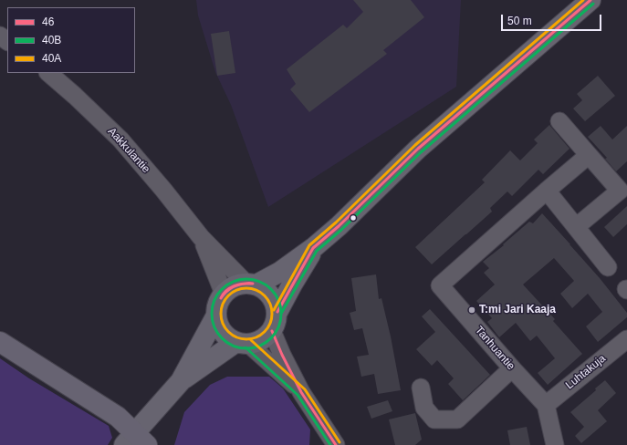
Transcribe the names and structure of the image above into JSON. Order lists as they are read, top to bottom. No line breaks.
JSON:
{"streets":{"street":["Aakkulantie","Tanhuantie","Luhtakuja"]},"crossings":[["Tanhuantie","Luhtakuja"]],"places":["T:mi Jari Kaaja"],"lines":["transit line 46","transit line 40A","transit line 40B"],"legend":["46","40B","40A"],"scale_bar":"50 m"}
